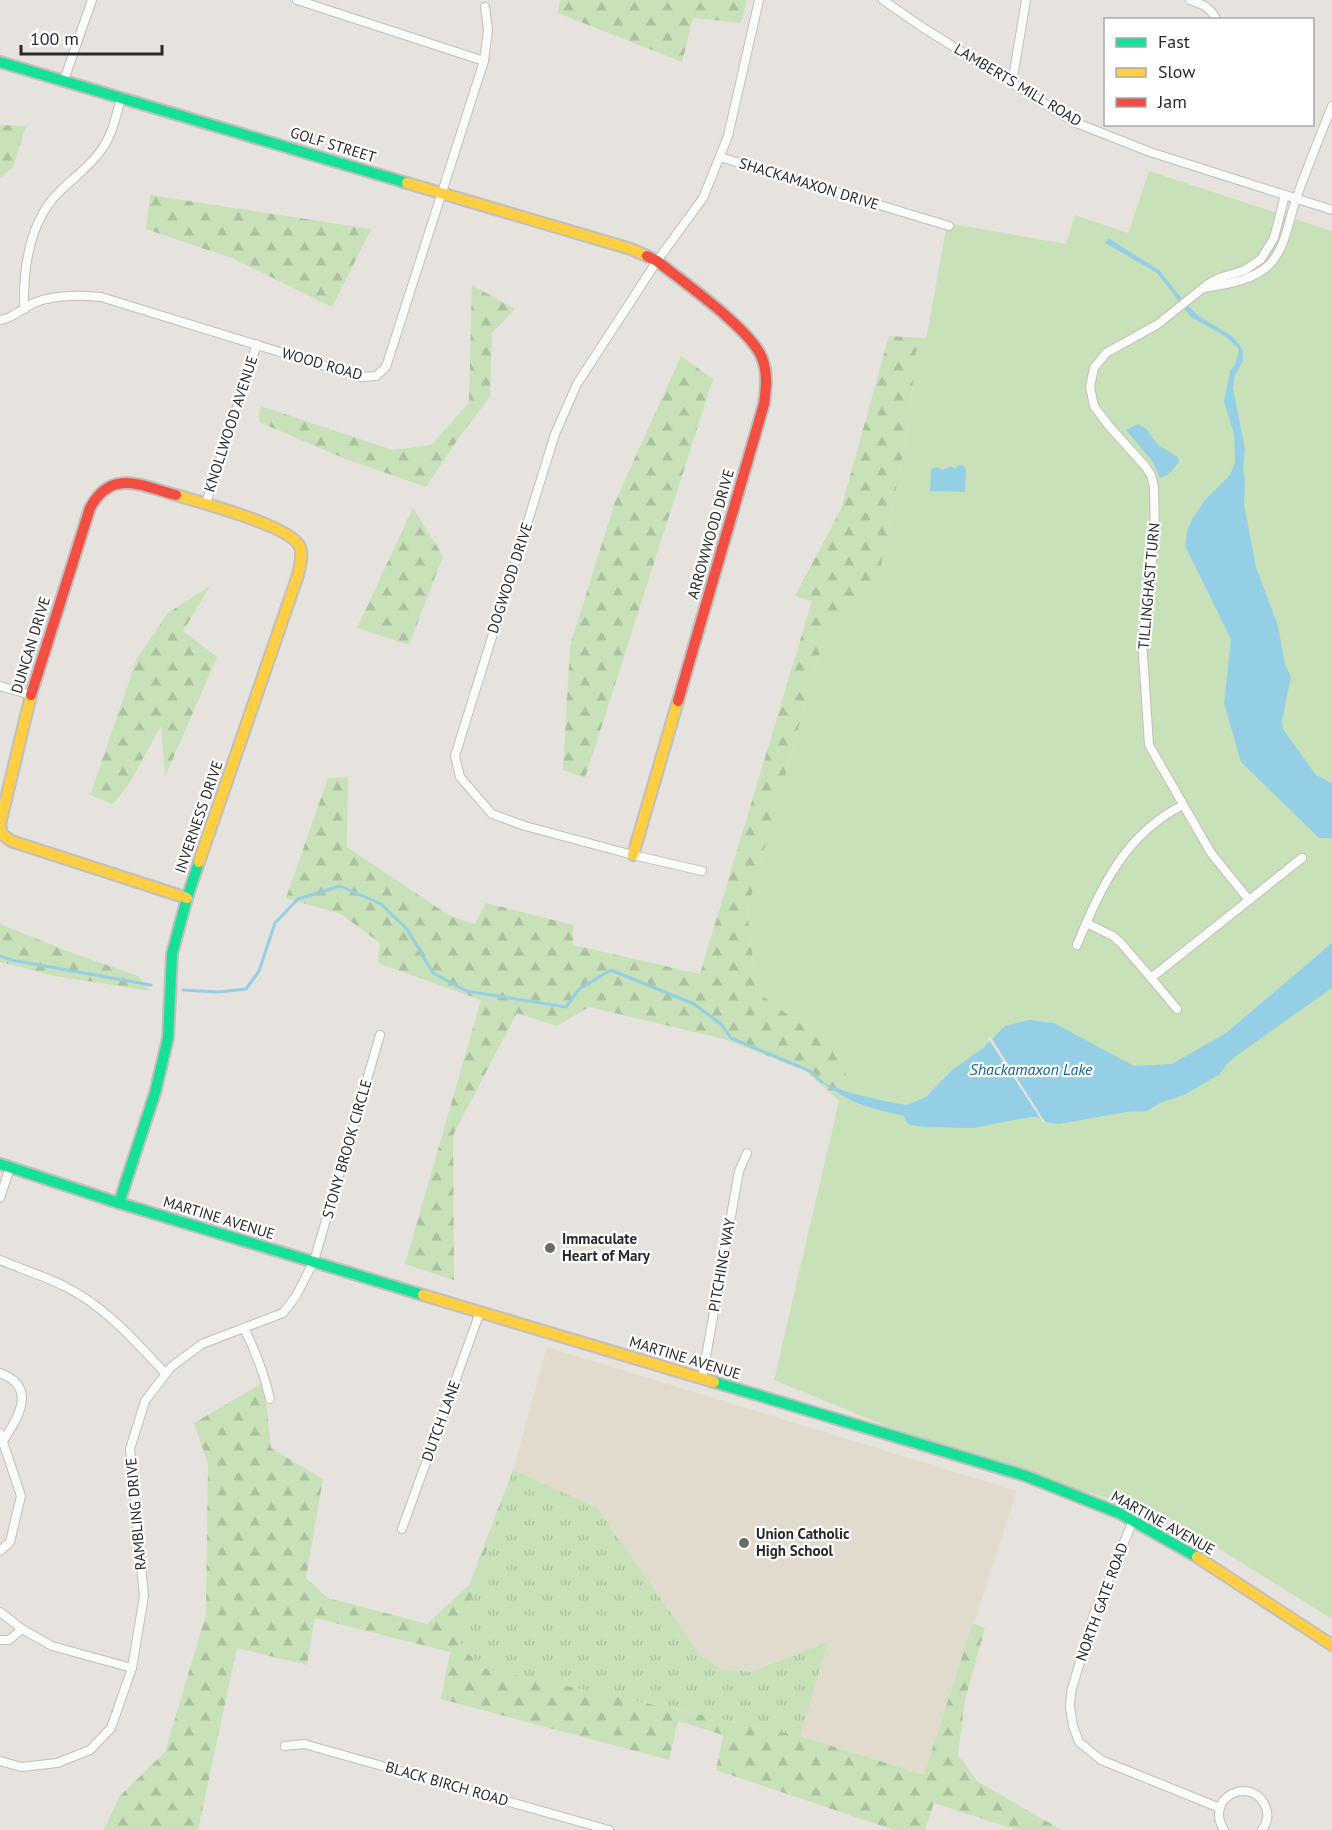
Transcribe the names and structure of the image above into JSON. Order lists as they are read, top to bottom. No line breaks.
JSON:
{"streets":{"street":["LAMBERTS MILL ROAD","GOLF STREET","SHACKAMAXON DRIVE","WOOD ROAD","KNOLLWOOD AVENUE","ARROWWOOD DRIVE","DOGWOOD DRIVE","TILLINGHAST TURN","DUNCAN DRIVE","INVERNESS DRIVE","STONY BROOK CIRCLE","MARTINE AVENUE","PITCHING WAY","DUTCH LANE","RAMBLING DRIVE","NORTH GATE ROAD","BLACK BIRCH ROAD"]},"crossings":[["LAMBERTS MILL ROAD","TILLINGHAST TURN"],["GOLF STREET","WOOD ROAD"],["GOLF STREET","ARROWWOOD DRIVE"],["GOLF STREET","DOGWOOD DRIVE"],["SHACKAMAXON DRIVE","DOGWOOD DRIVE"],["WOOD ROAD","KNOLLWOOD AVENUE"],["KNOLLWOOD AVENUE","DUNCAN DRIVE"],["KNOLLWOOD AVENUE","INVERNESS DRIVE"],["ARROWWOOD DRIVE","DOGWOOD DRIVE"],["DUNCAN DRIVE","INVERNESS DRIVE"],["INVERNESS DRIVE","MARTINE AVENUE"],["STONY BROOK CIRCLE","MARTINE AVENUE"],["STONY BROOK CIRCLE","RAMBLING DRIVE"],["MARTINE AVENUE","PITCHING WAY"],["MARTINE AVENUE","DUTCH LANE"],["MARTINE AVENUE","RAMBLING DRIVE"],["MARTINE AVENUE","NORTH GATE ROAD"]],"water":["Shackamaxon Lake"],"places":["Immaculate Heart of Mary","Union Catholic High School"],"legend":["Fast","Slow","Jam"],"scale_bar":"100 m"}
